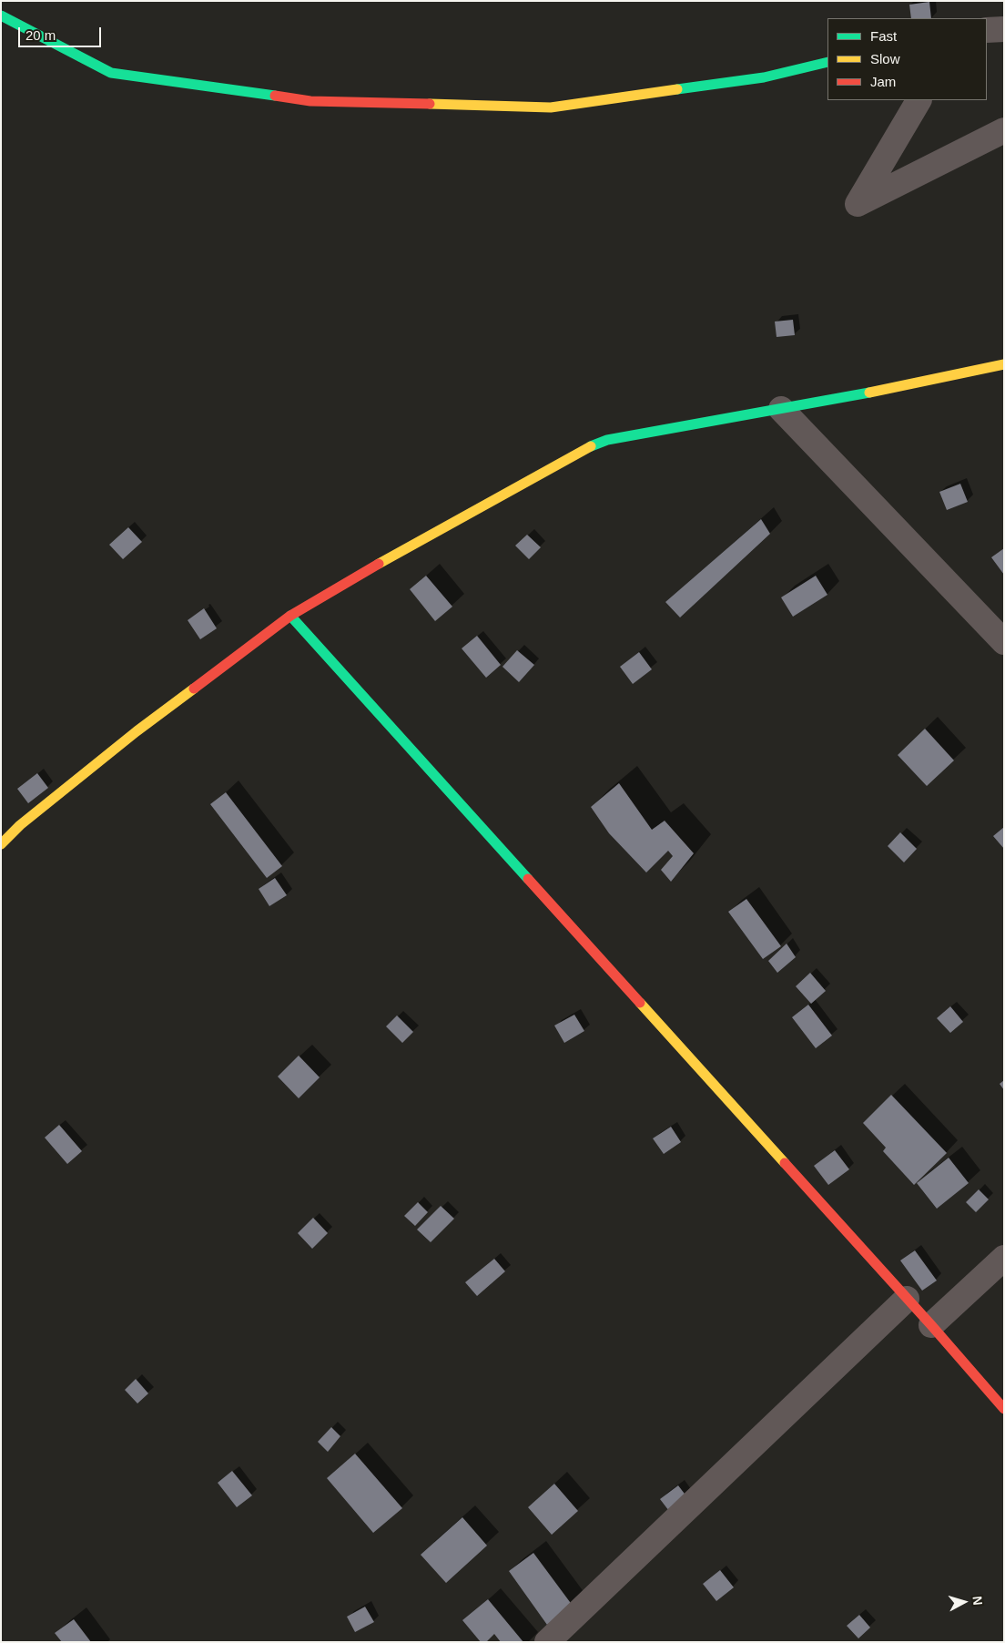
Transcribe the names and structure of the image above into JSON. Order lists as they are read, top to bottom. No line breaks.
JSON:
{"legend":["Fast","Slow","Jam"],"scale_bar":"20 m","north":"right"}
